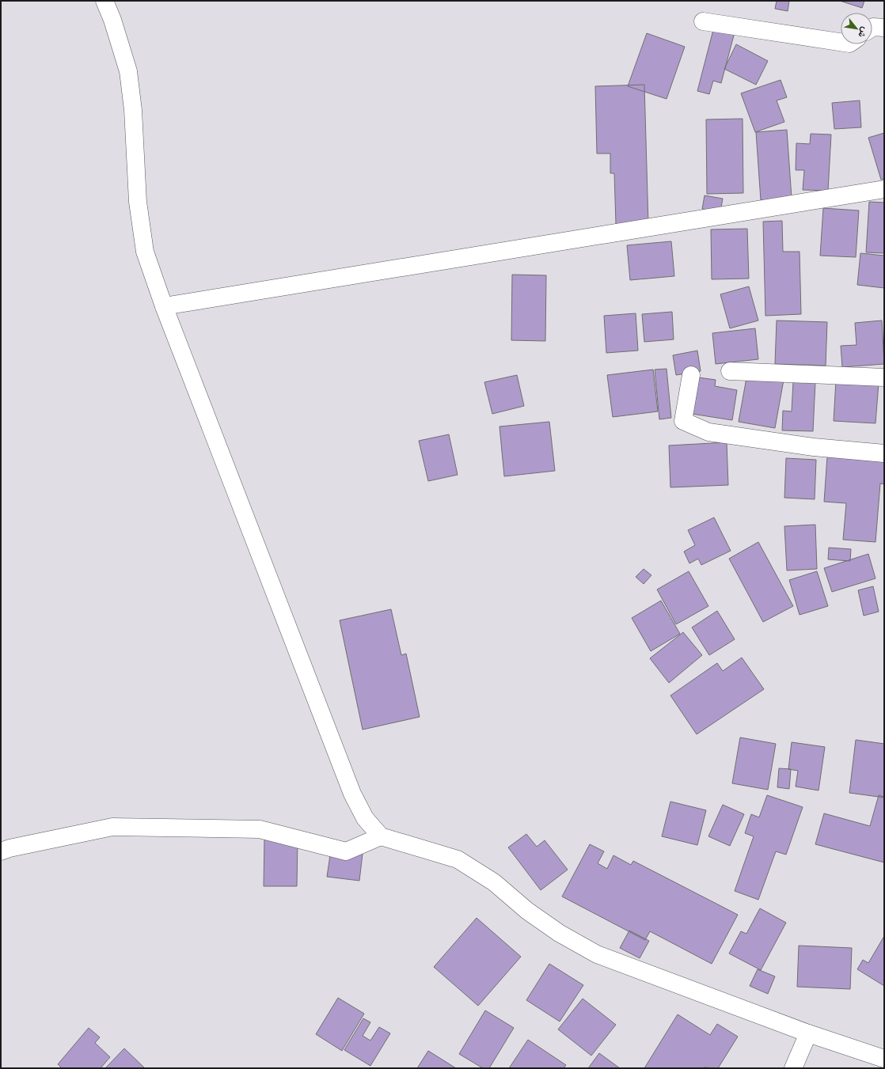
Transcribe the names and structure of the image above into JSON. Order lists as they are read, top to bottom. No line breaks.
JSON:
{"north":"bottom right"}
